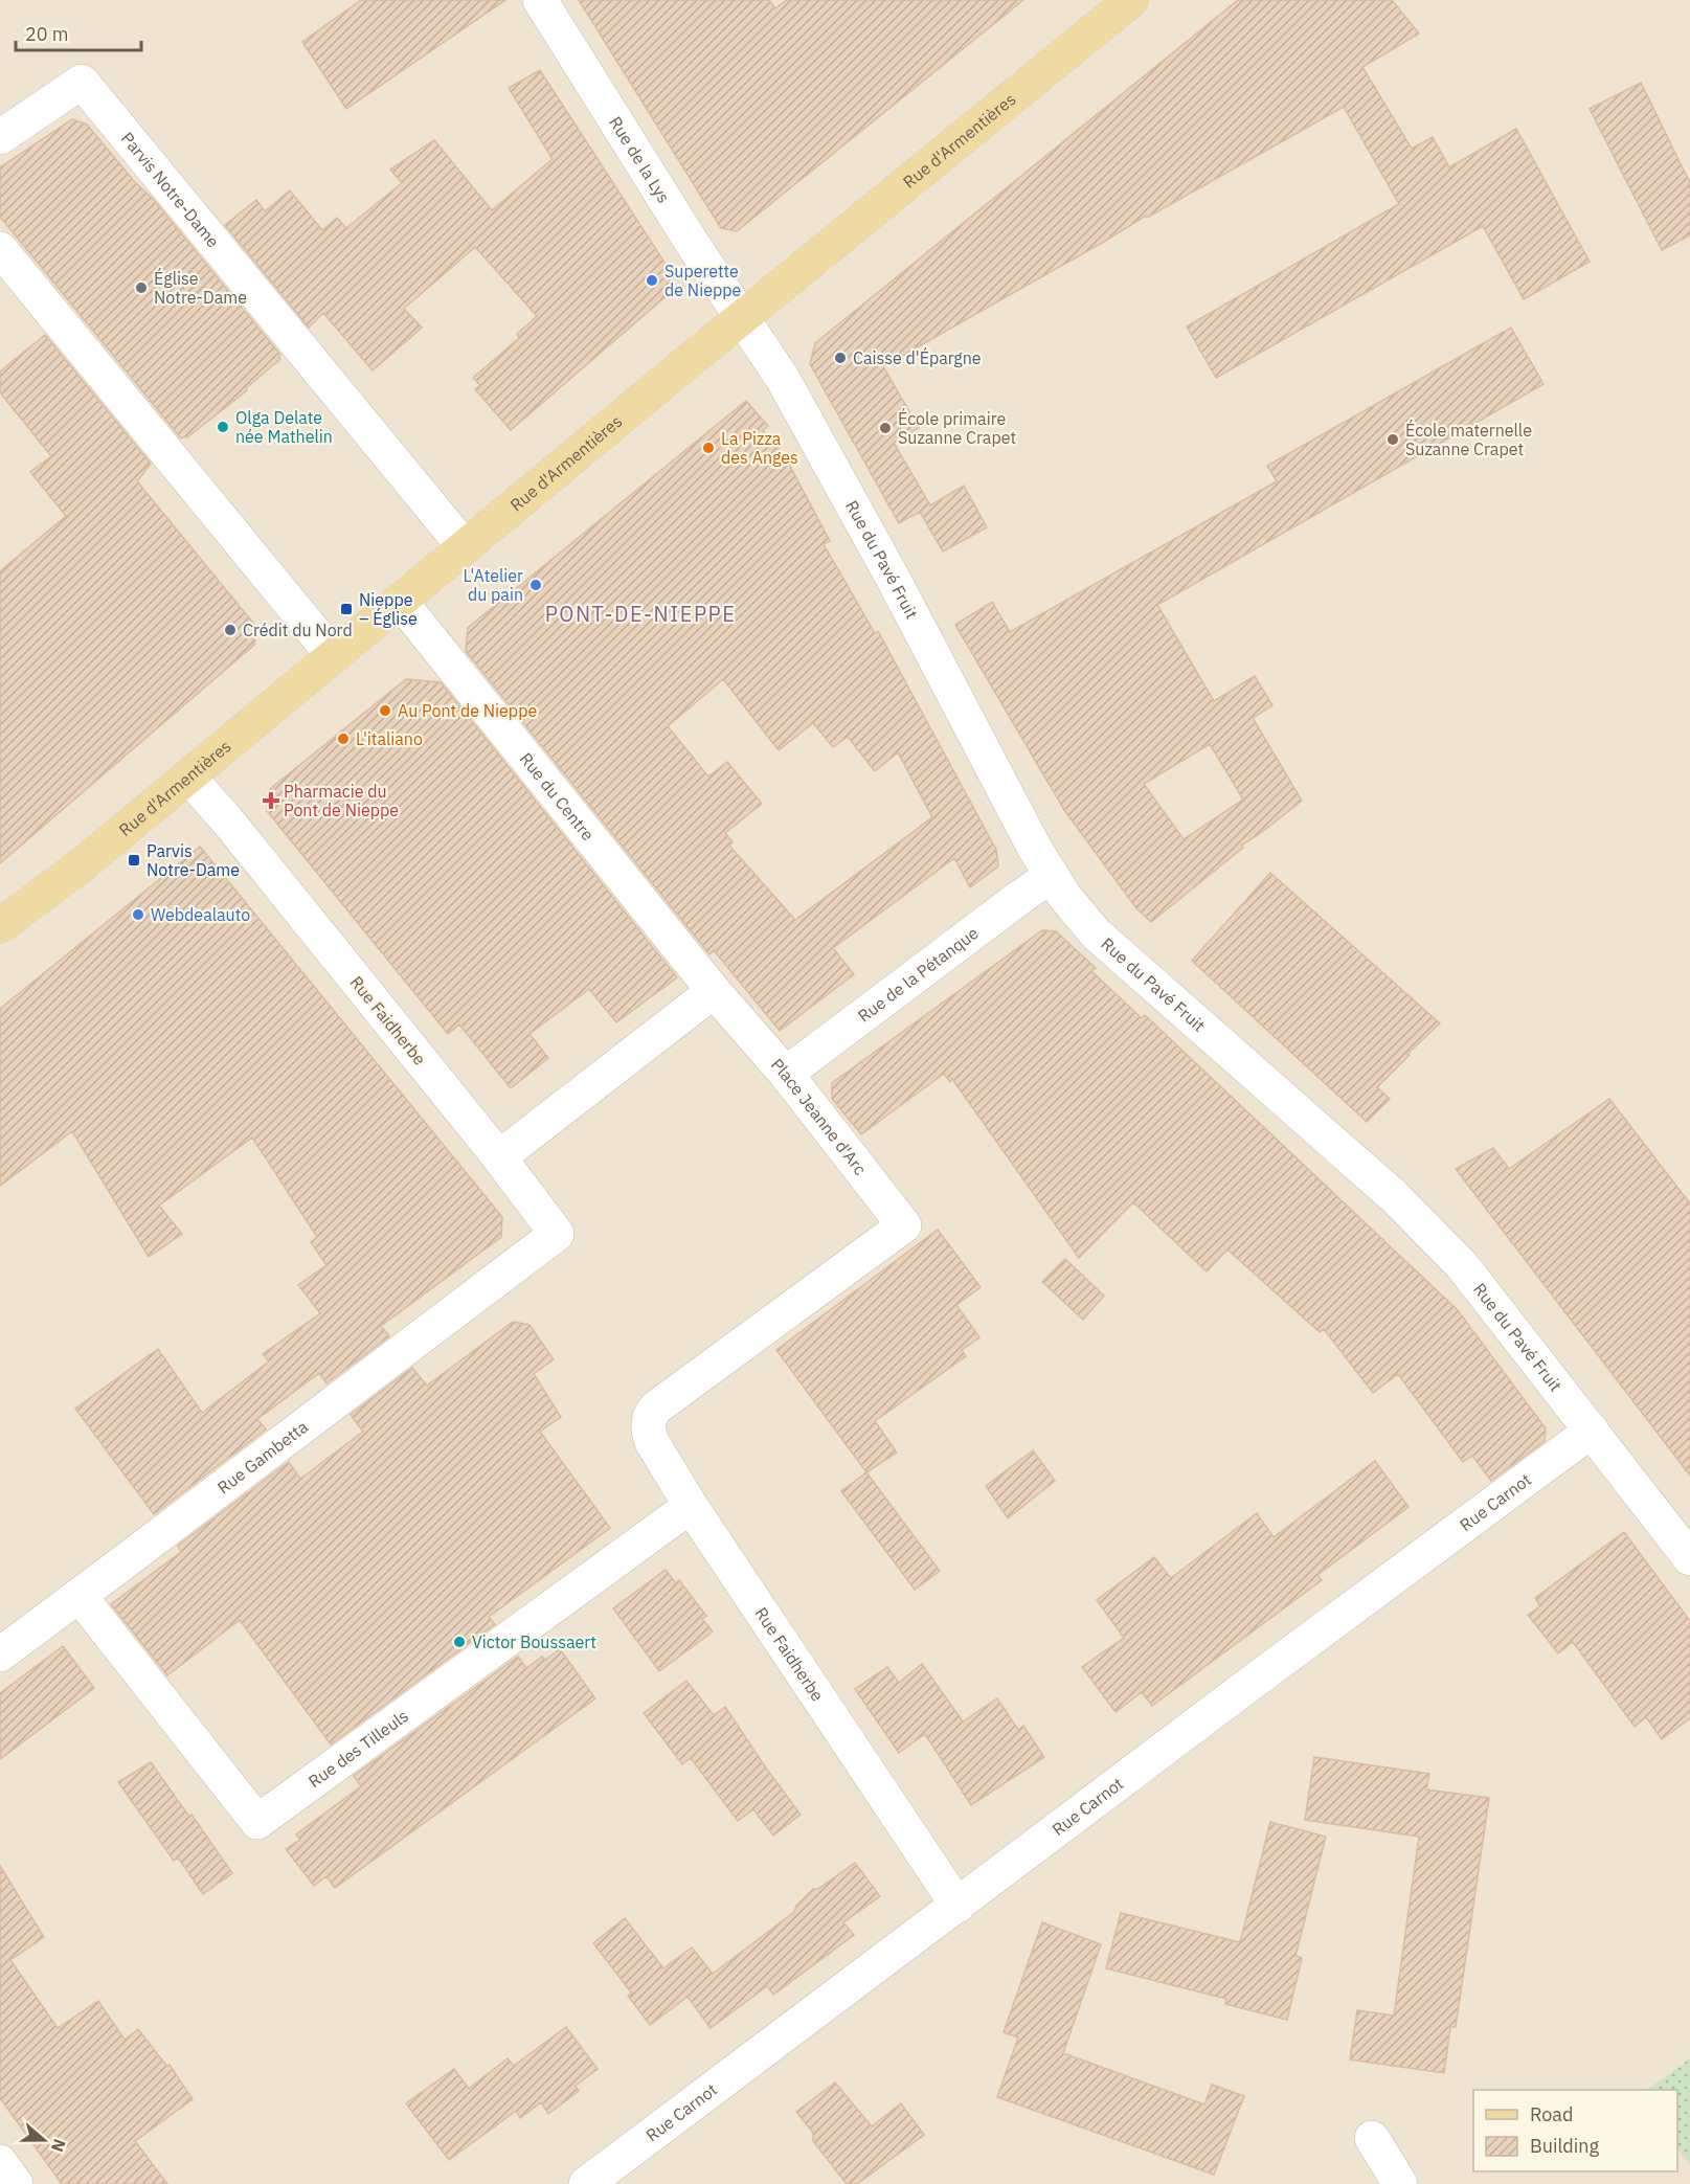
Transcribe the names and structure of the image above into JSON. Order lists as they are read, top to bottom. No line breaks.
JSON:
{"streets":{"main road":["Rue d'Armentières"],"street":["Rue de la Lys","Parvis Notre-Dame","Rue du Pavé Fruit","Rue du Centre","Rue de la Pétanque","Rue Faidherbe","Place Jeanne d'Arc","Rue Gambetta","Rue Carnot","Rue des Tilleuls"]},"crossings":[["Rue d'Armentières","Rue de la Lys"],["Rue d'Armentières","Parvis Notre-Dame"],["Rue d'Armentières","Rue du Pavé Fruit"],["Rue d'Armentières","Rue du Centre"],["Rue d'Armentières","Rue Faidherbe"],["Rue de la Lys","Rue du Pavé Fruit"],["Rue du Pavé Fruit","Rue de la Pétanque"],["Rue du Pavé Fruit","Rue Carnot"],["Rue du Centre","Place Jeanne d'Arc"],["Rue de la Pétanque","Place Jeanne d'Arc"],["Rue Faidherbe","Place Jeanne d'Arc"],["Rue Faidherbe","Rue Gambetta"],["Rue Faidherbe","Rue Carnot"],["Rue Faidherbe","Rue des Tilleuls"],["Rue Gambetta","Rue des Tilleuls"]],"districts":["PONT-DE-NIEPPE"],"places":{"other":["Superette de Nieppe","Église Notre-Dame","Caisse d'Épargne","Olga Delate née Mathelin","École primaire Suzanne Crapet","École maternelle Suzanne Crapet","La Pizza des Anges","L'Atelier du pain","Crédit du Nord","Au Pont de Nieppe","L'italiano","Webdealauto","Victor Boussaert"],"transit":["Nieppe – Église","Parvis Notre-Dame"],"health":["Pharmacie du Pont de Nieppe"]},"legend":["Road","Building"],"scale_bar":"20 m","north":"right"}
